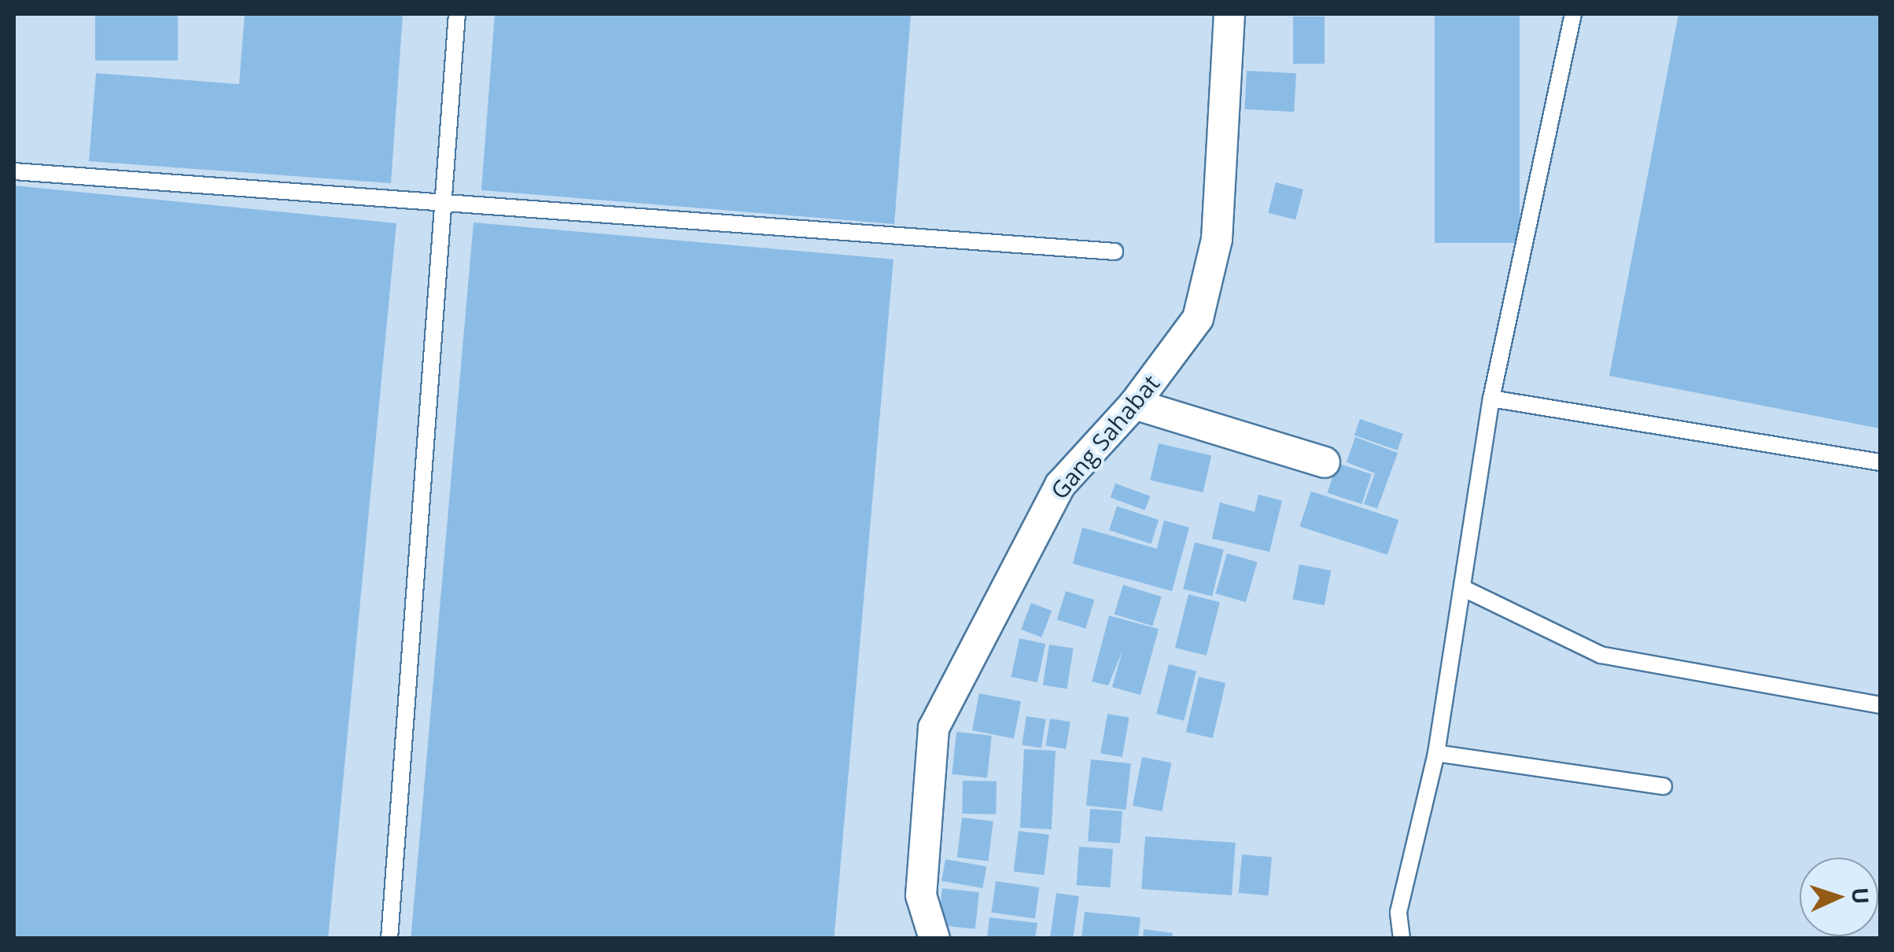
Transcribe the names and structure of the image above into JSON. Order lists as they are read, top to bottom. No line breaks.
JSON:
{"streets":{"street":["Gang Sahabat"]},"north":"right"}
